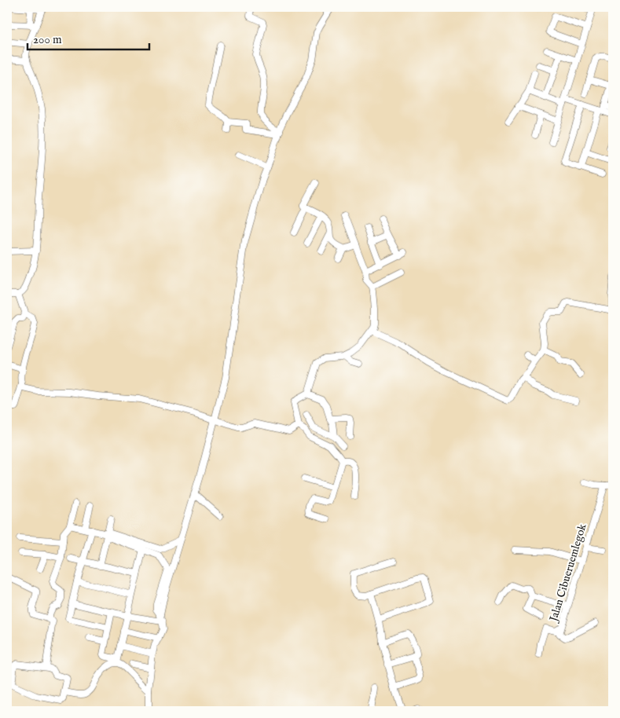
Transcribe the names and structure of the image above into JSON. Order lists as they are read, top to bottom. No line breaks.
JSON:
{"streets":{"street":["Jalan Cibueruemlegok"]},"scale_bar":"200 m"}
